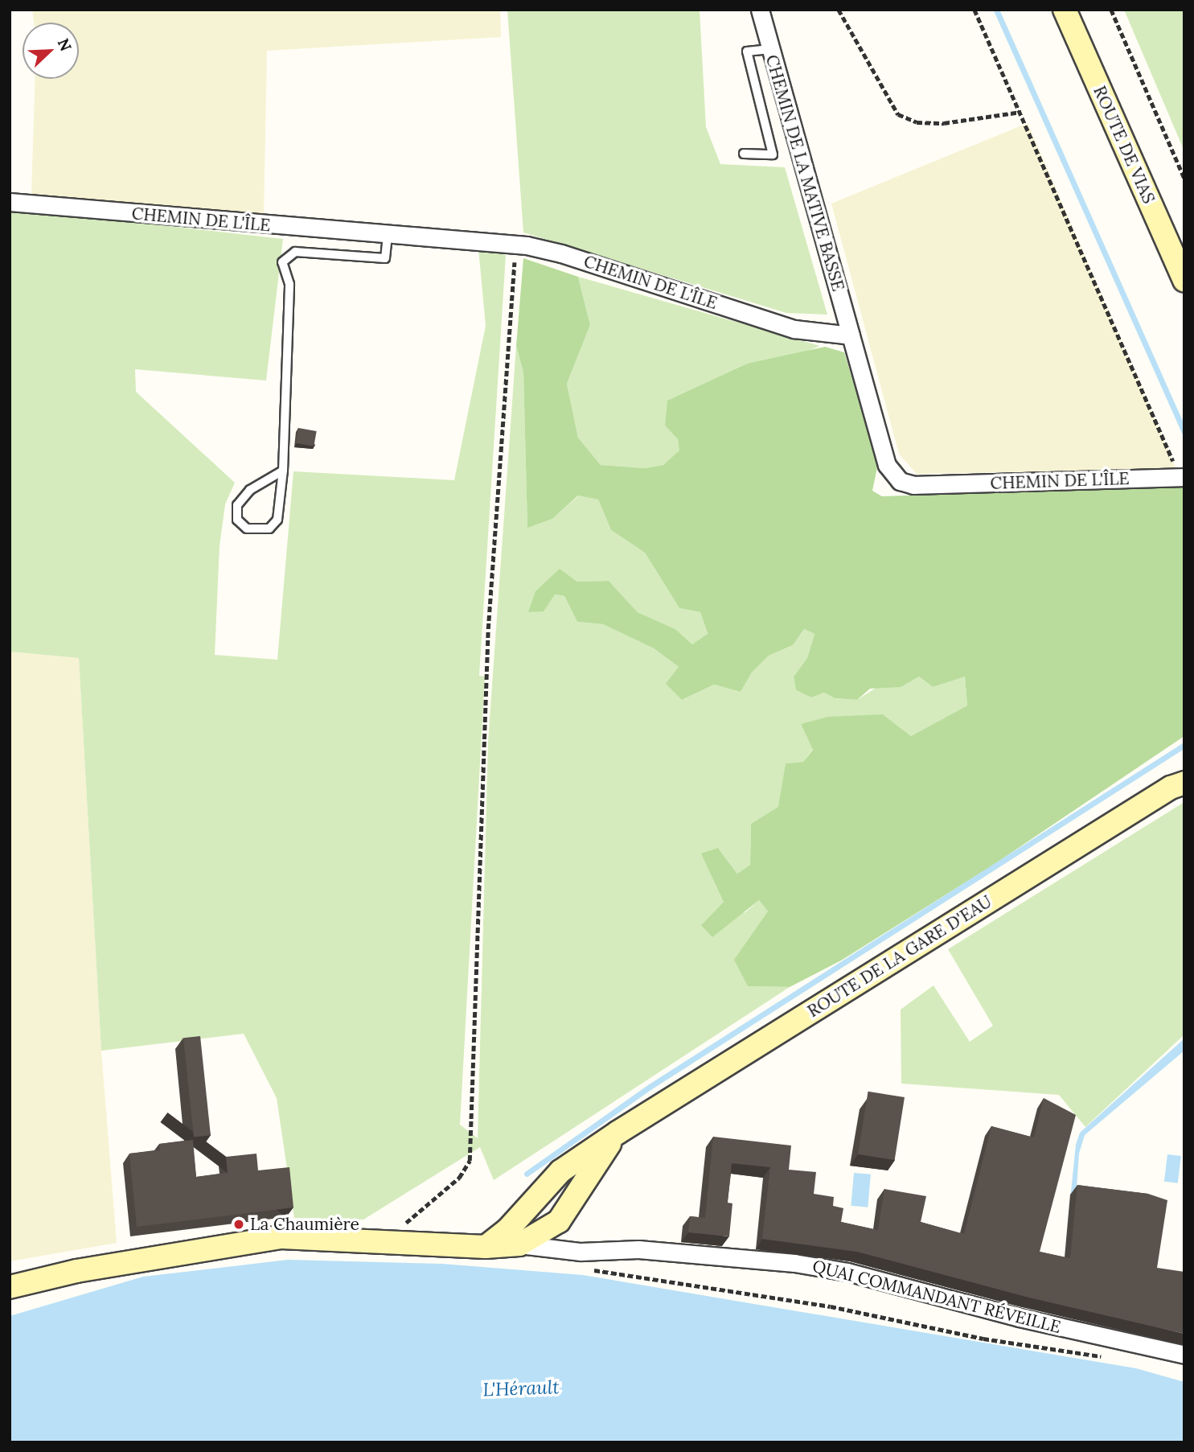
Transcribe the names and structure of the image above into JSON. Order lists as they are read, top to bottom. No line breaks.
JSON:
{"streets":{"main road":["ROUTE DE VIAS","ROUTE DE LA GARE D'EAU"],"street":["CHEMIN DE LA MATIVE BASSE","CHEMIN DE L'ÎLE","QUAI COMMANDANT RÉVEILLE"]},"crossings":[["CHEMIN DE LA MATIVE BASSE","CHEMIN DE L'ÎLE"],["ROUTE DE LA GARE D'EAU","QUAI COMMANDANT RÉVEILLE"]],"water":["L'Hérault"],"places":["La Chaumière"],"north":"top right"}
